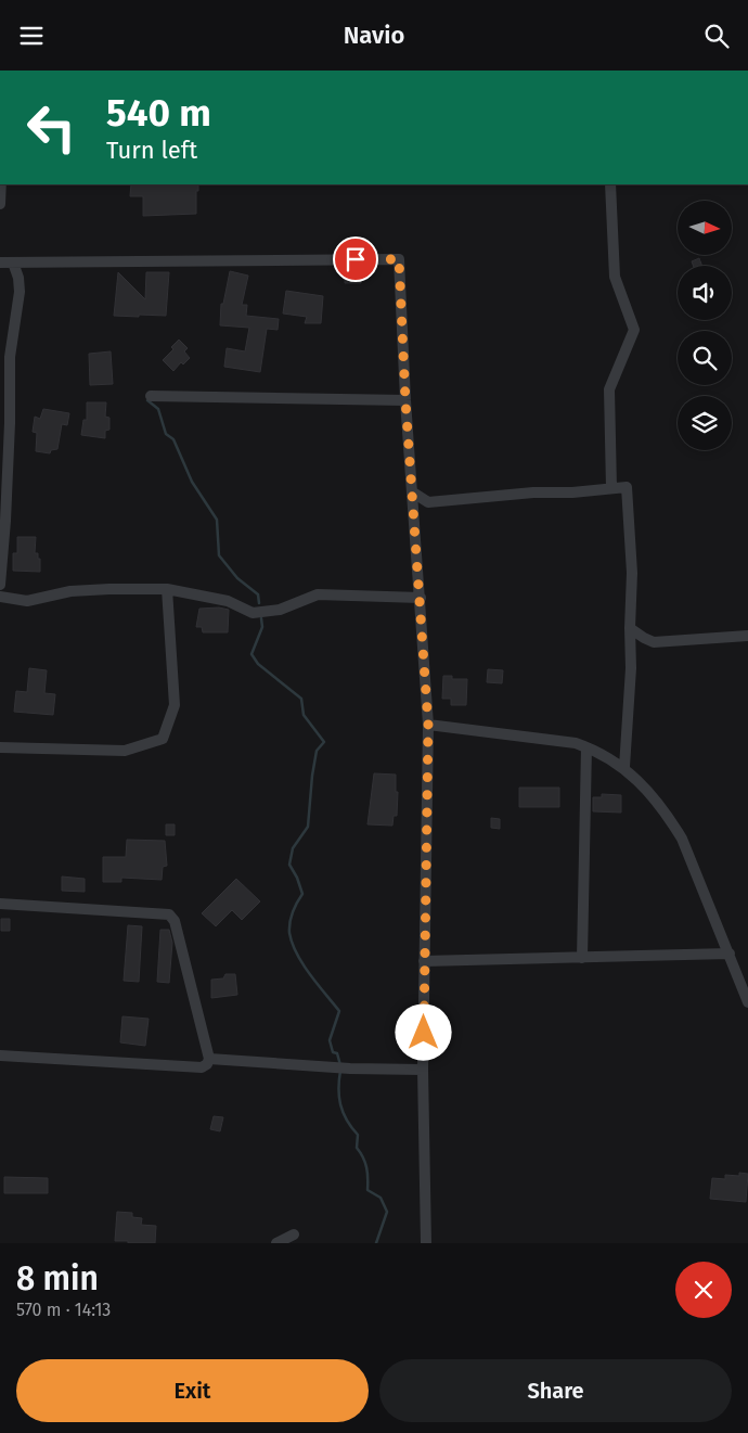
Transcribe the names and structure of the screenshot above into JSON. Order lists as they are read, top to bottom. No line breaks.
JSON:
{"north":"right","page":{"header":"Navio","turn":["540 m","Turn left"],"heading":["8 min","570 m · 14:13"],"buttons":["Exit","Share"]}}
